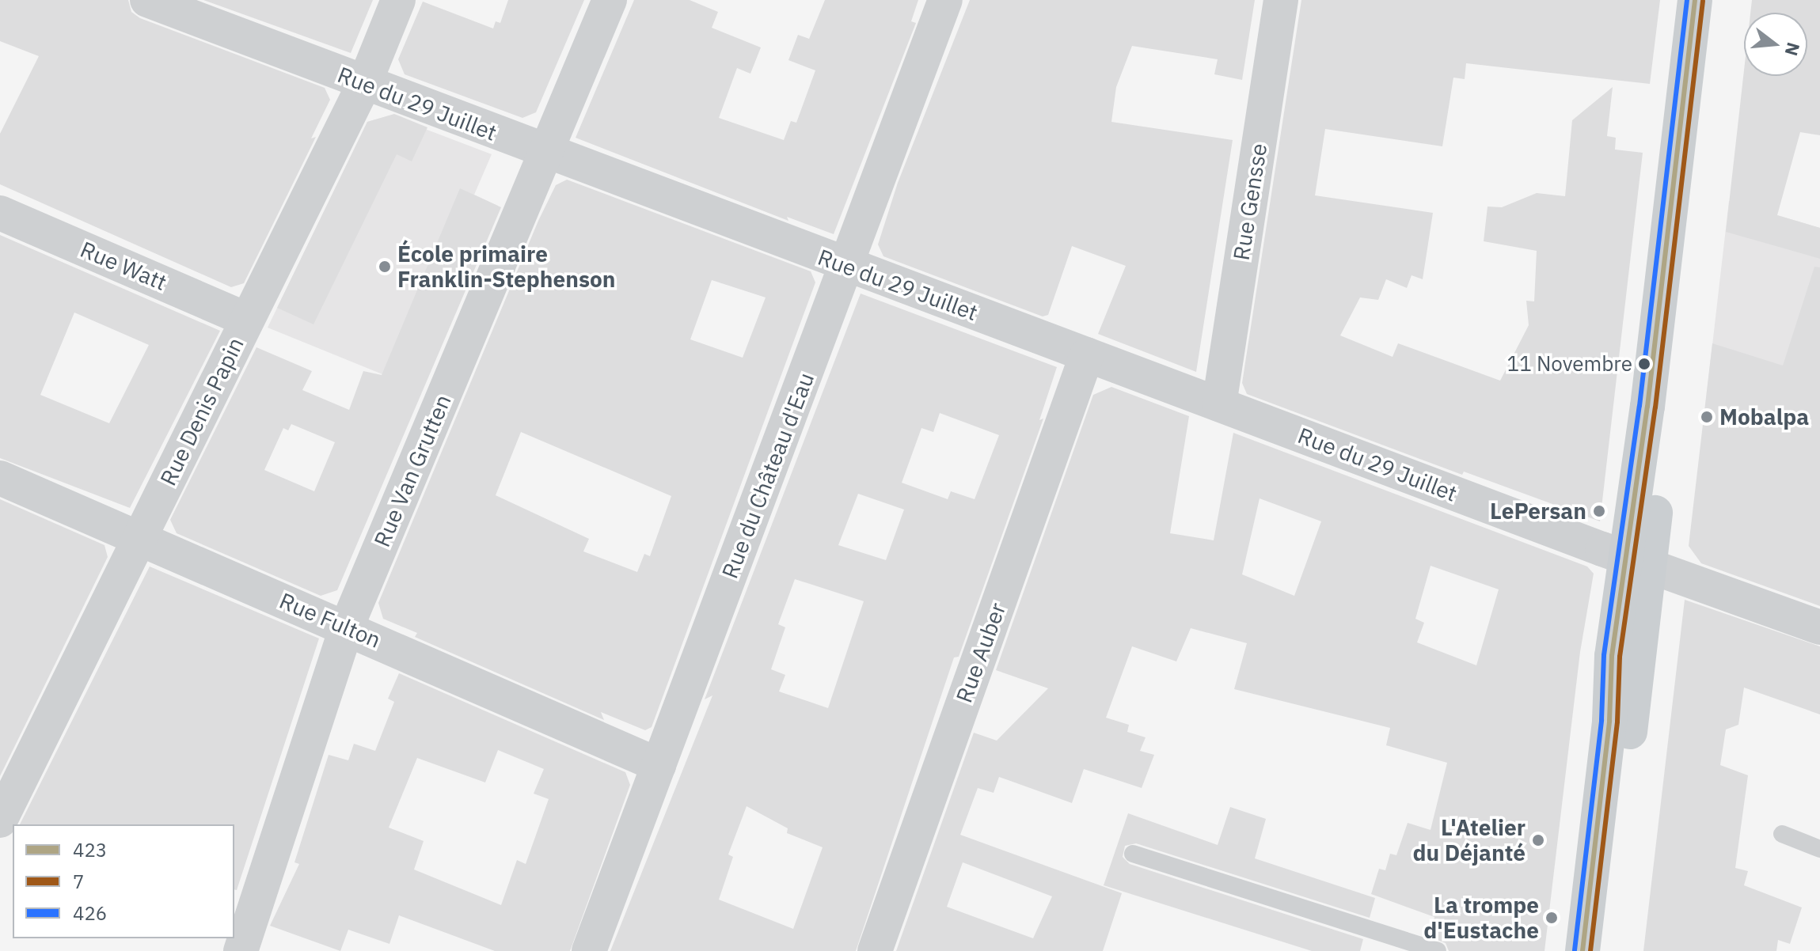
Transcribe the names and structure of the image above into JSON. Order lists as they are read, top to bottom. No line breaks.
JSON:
{"streets":{"street":["Rue du 29 Juillet","Rue Gensse","Rue Watt","Rue Denis Papin","Rue Van Grutten","Rue du Château d'Eau","Rue Fulton","Rue Auber"]},"crossings":[["Rue du 29 Juillet","Rue Gensse"],["Rue du 29 Juillet","Rue Denis Papin"],["Rue du 29 Juillet","Rue Van Grutten"],["Rue du 29 Juillet","Rue du Château d'Eau"],["Rue du 29 Juillet","Rue Auber"],["Rue Watt","Rue Denis Papin"],["Rue Denis Papin","Rue Fulton"],["Rue Van Grutten","Rue Fulton"],["Rue du Château d'Eau","Rue Fulton"]],"places":["École primaire Franklin-Stephenson","11 Novembre","Mobalpa","LePersan","L'Atelier du Déjanté","La trompe d'Eustache"],"lines":["transit line 423","transit line 426","transit line 7"],"legend":["423","7","426"],"north":"right"}
